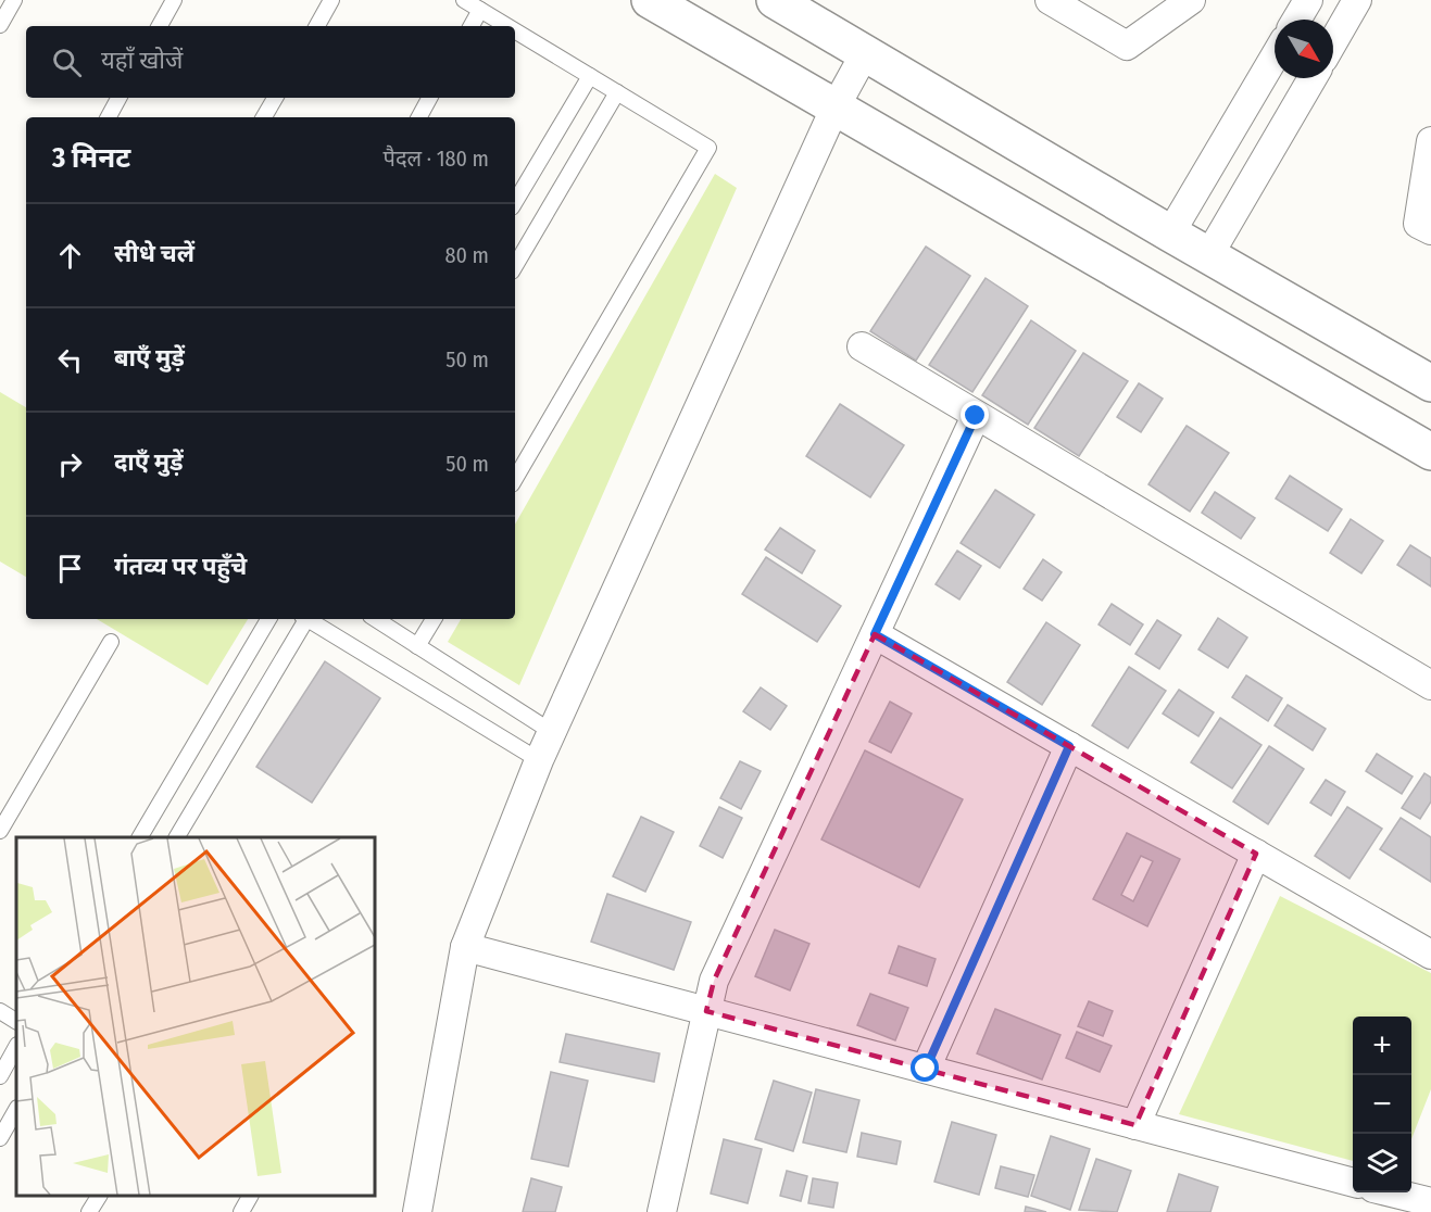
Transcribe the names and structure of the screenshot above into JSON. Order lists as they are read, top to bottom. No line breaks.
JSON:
{"north":"bottom right","page":{"search":"यहाँ खोजें","heading":["3 मिनट","पैदल · 180 m"],"list":[["सीधे चलें","80 m"],["बाएँ मुड़ें","50 m"],["दाएँ मुड़ें","50 m"],"गंतव्य पर पहुँचे"],"map_buttons":["+","−"]}}
